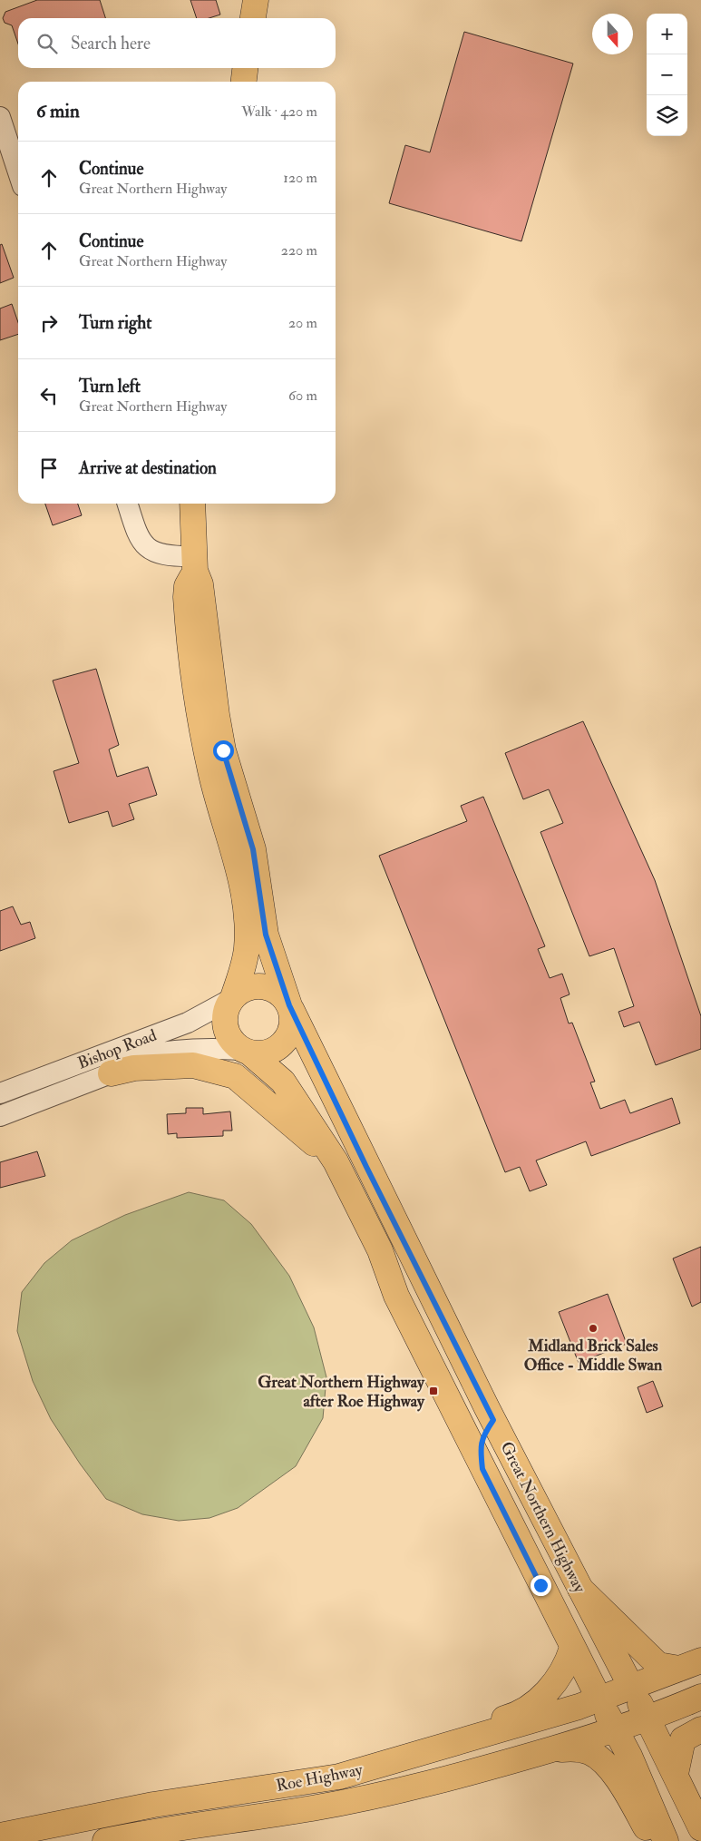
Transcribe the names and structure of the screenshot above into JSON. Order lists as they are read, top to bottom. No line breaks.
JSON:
{"streets":{"main road":["Great Northern Highway","Roe Highway"],"street":["Bishop Road"]},"crossings":[["Bishop Road","Great Northern Highway"],["Great Northern Highway","Roe Highway"]],"places":{"other":["Midland Brick Sales Office - Middle Swan"],"transit":["Great Northern Highway after Roe Highway"]},"north":"bottom","page":{"map_buttons":["+","−"],"search":"Search here","heading":["6 min","Walk · 420 m"],"list":[["Continue","Great Northern Highway","120 m"],["Continue","Great Northern Highway","220 m"],["Turn right","20 m"],["Turn left","Great Northern Highway","60 m"],"Arrive at destination"]}}
